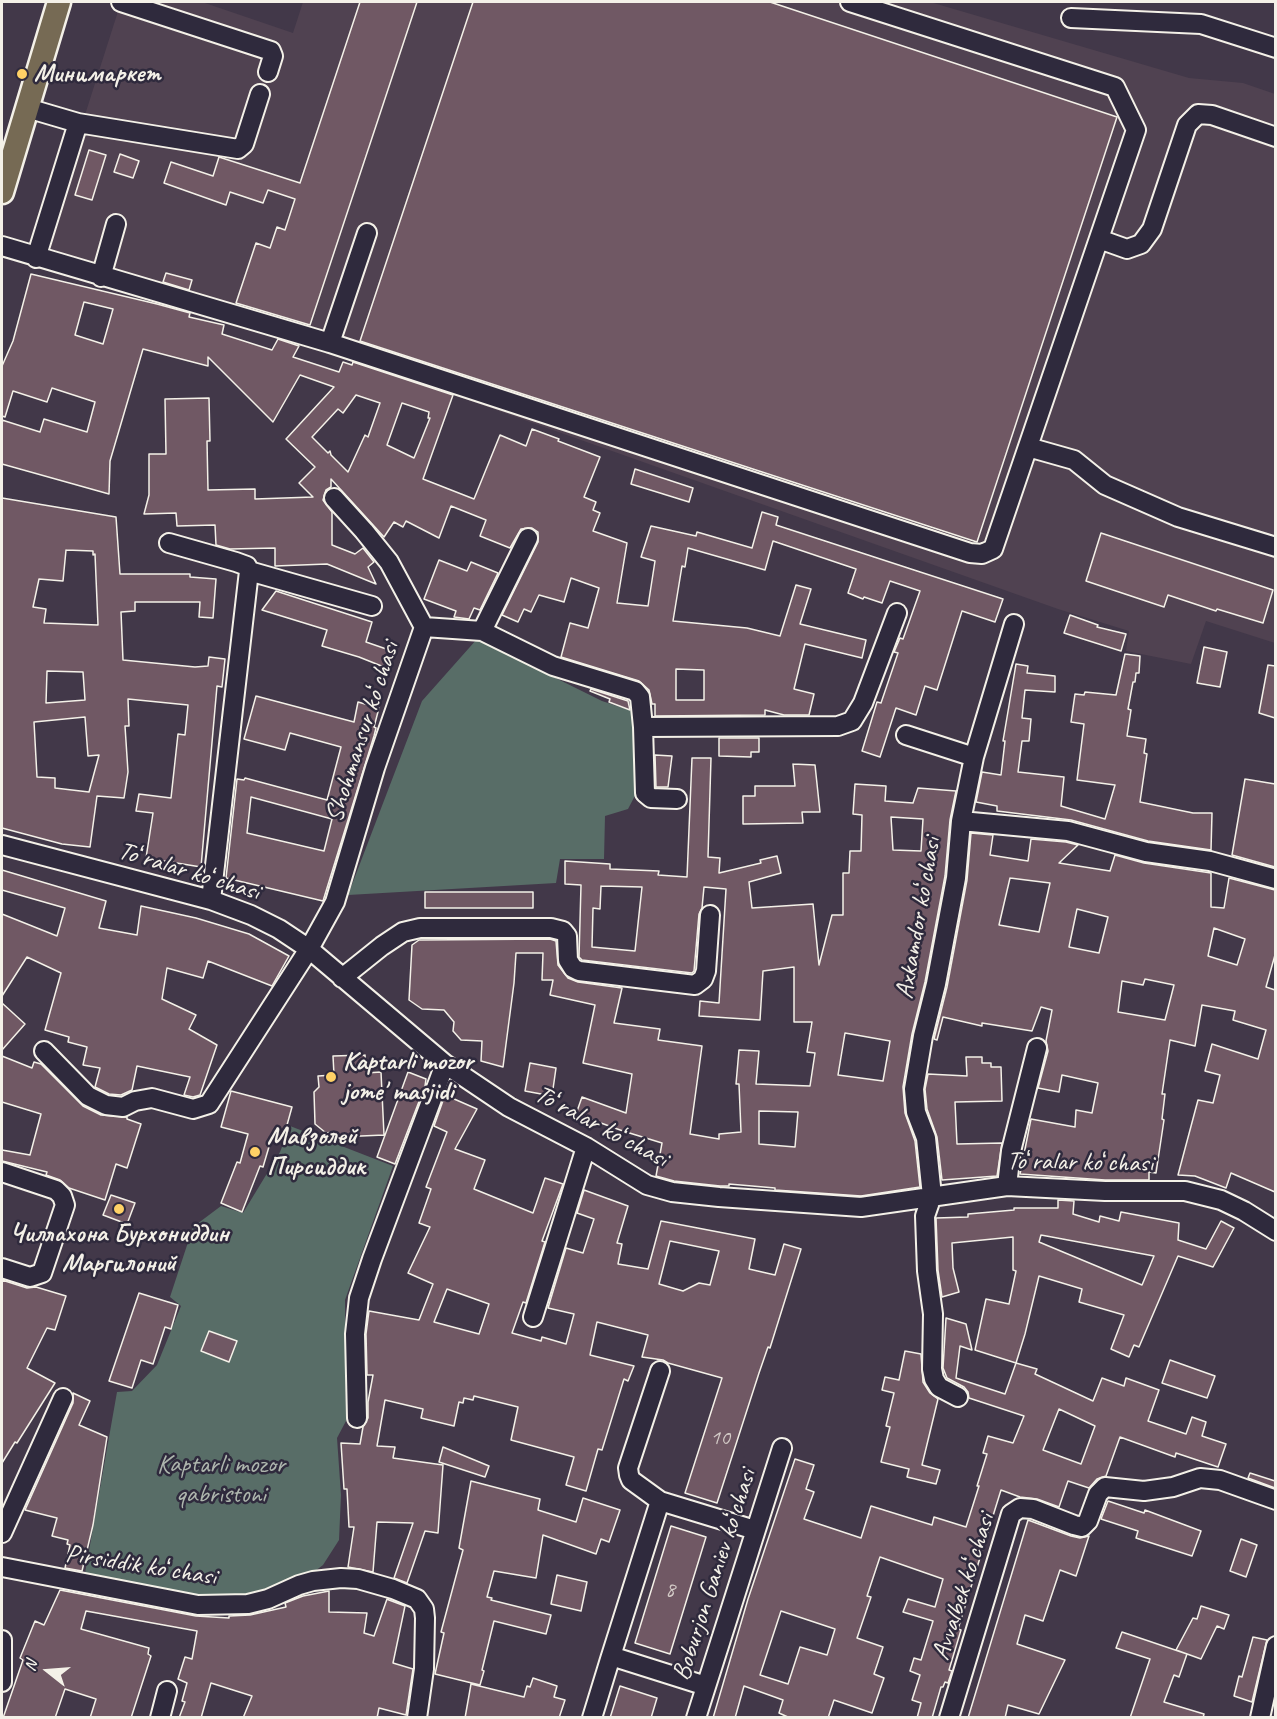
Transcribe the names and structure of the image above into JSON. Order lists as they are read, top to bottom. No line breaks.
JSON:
{"streets":{"street":["Shohmansur koʻchasi","Toʻralar koʻchasi","Axkamdor koʻchasi","Pirsiddik koʻchasi","Boburjon Ganiev koʻchasi","Avvalbek koʻchasi"]},"crossings":[["Shohmansur koʻchasi","Toʻralar koʻchasi"],["Toʻralar koʻchasi","Axkamdor koʻchasi"]],"parks":["Kaptarli mozor qabristoni"],"places":["Минимаркет","Kaptarli mozor jome' masjidi","Мавзолей Пирсиддик","Чиллахона Бурхониддин Маргилоний"],"house_numbers":["10","8"],"north":"left"}
